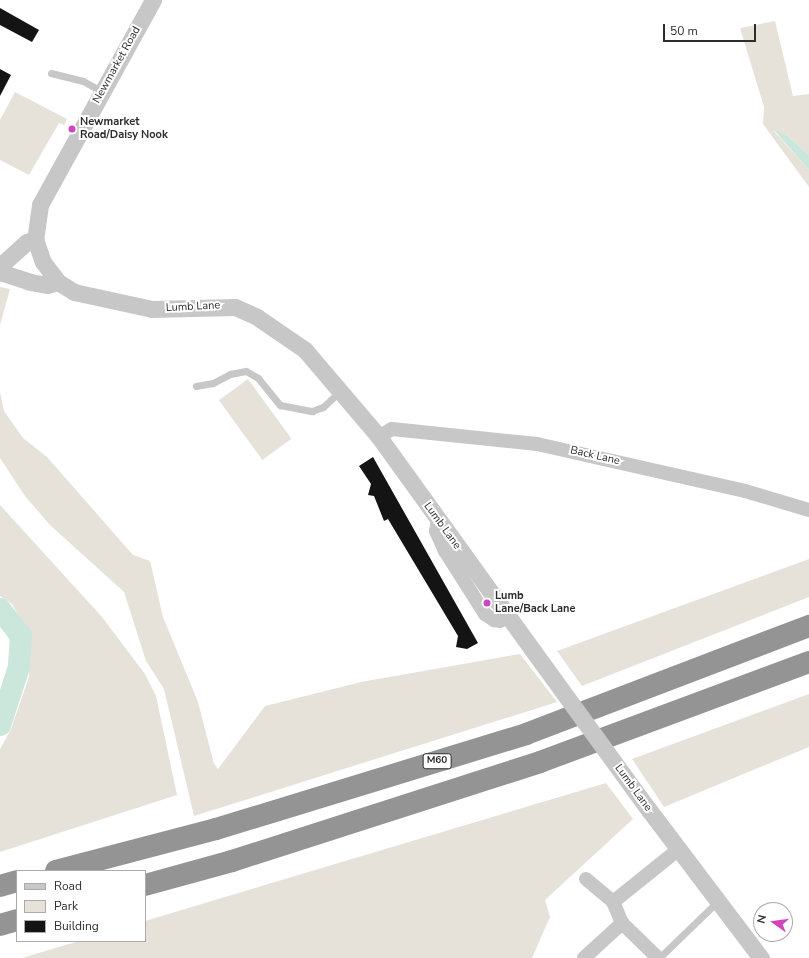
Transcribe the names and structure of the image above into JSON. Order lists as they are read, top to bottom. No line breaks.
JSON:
{"streets":{"highway":["M60"],"street":["Newmarket Road","Lumb Lane","Back Lane"]},"crossings":[["Newmarket Road","Lumb Lane"],["Lumb Lane","Back Lane"]],"places":["Newmarket Road/Daisy Nook","Lumb Lane/Back Lane"],"legend":["Road","Park","Building"],"scale_bar":"50 m","north":"left"}
